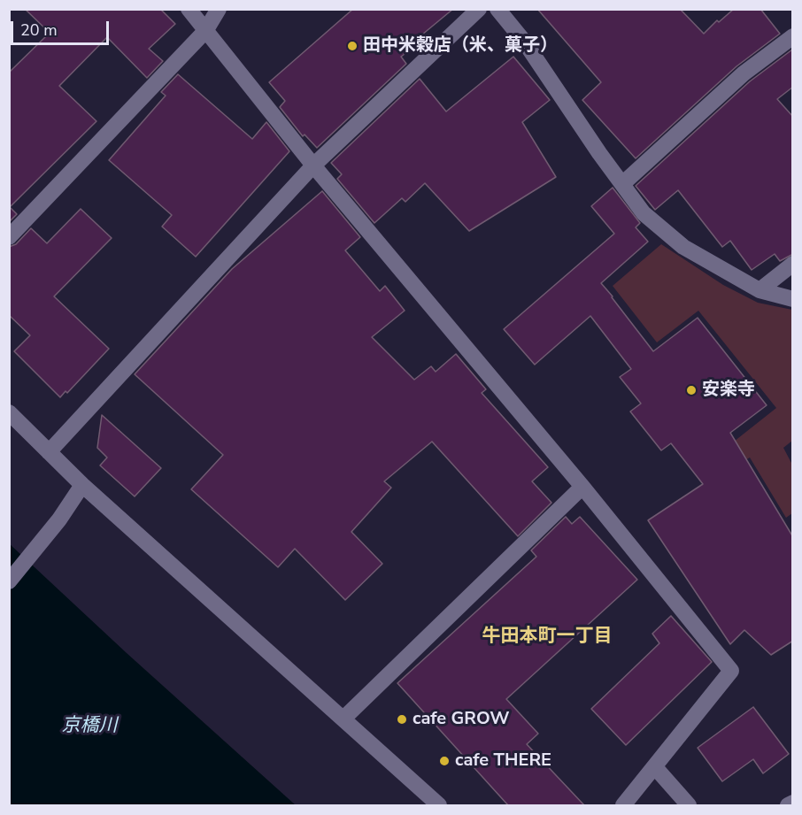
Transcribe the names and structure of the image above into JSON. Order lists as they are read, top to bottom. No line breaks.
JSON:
{"districts":["牛田本町一丁目"],"water":["京橋川"],"places":["田中米穀店（米、菓子）","安楽寺","cafe GROW","cafe THERE"],"scale_bar":"20 m"}
